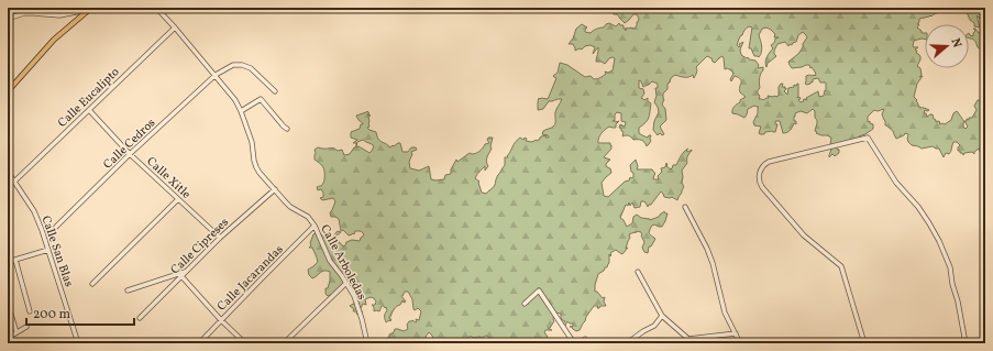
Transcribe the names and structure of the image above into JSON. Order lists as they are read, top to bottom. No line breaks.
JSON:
{"streets":{"street":["Calle Eucalipto","Calle Cedros","Calle Xitle","Calle Cipreses","Calle San Blas","Calle Arboledas","Calle Jacarandas"]},"crossings":[["Calle Eucalipto","Calle Xitle"],["Calle Eucalipto","Calle San Blas"],["Calle Eucalipto","Calle Arboledas"],["Calle Cedros","Calle Xitle"],["Calle Cedros","Calle Arboledas"],["Calle Xitle","Calle Cipreses"],["Calle Cipreses","Calle Arboledas"],["Calle Arboledas","Calle Jacarandas"]],"scale_bar":"200 m","north":"right"}
